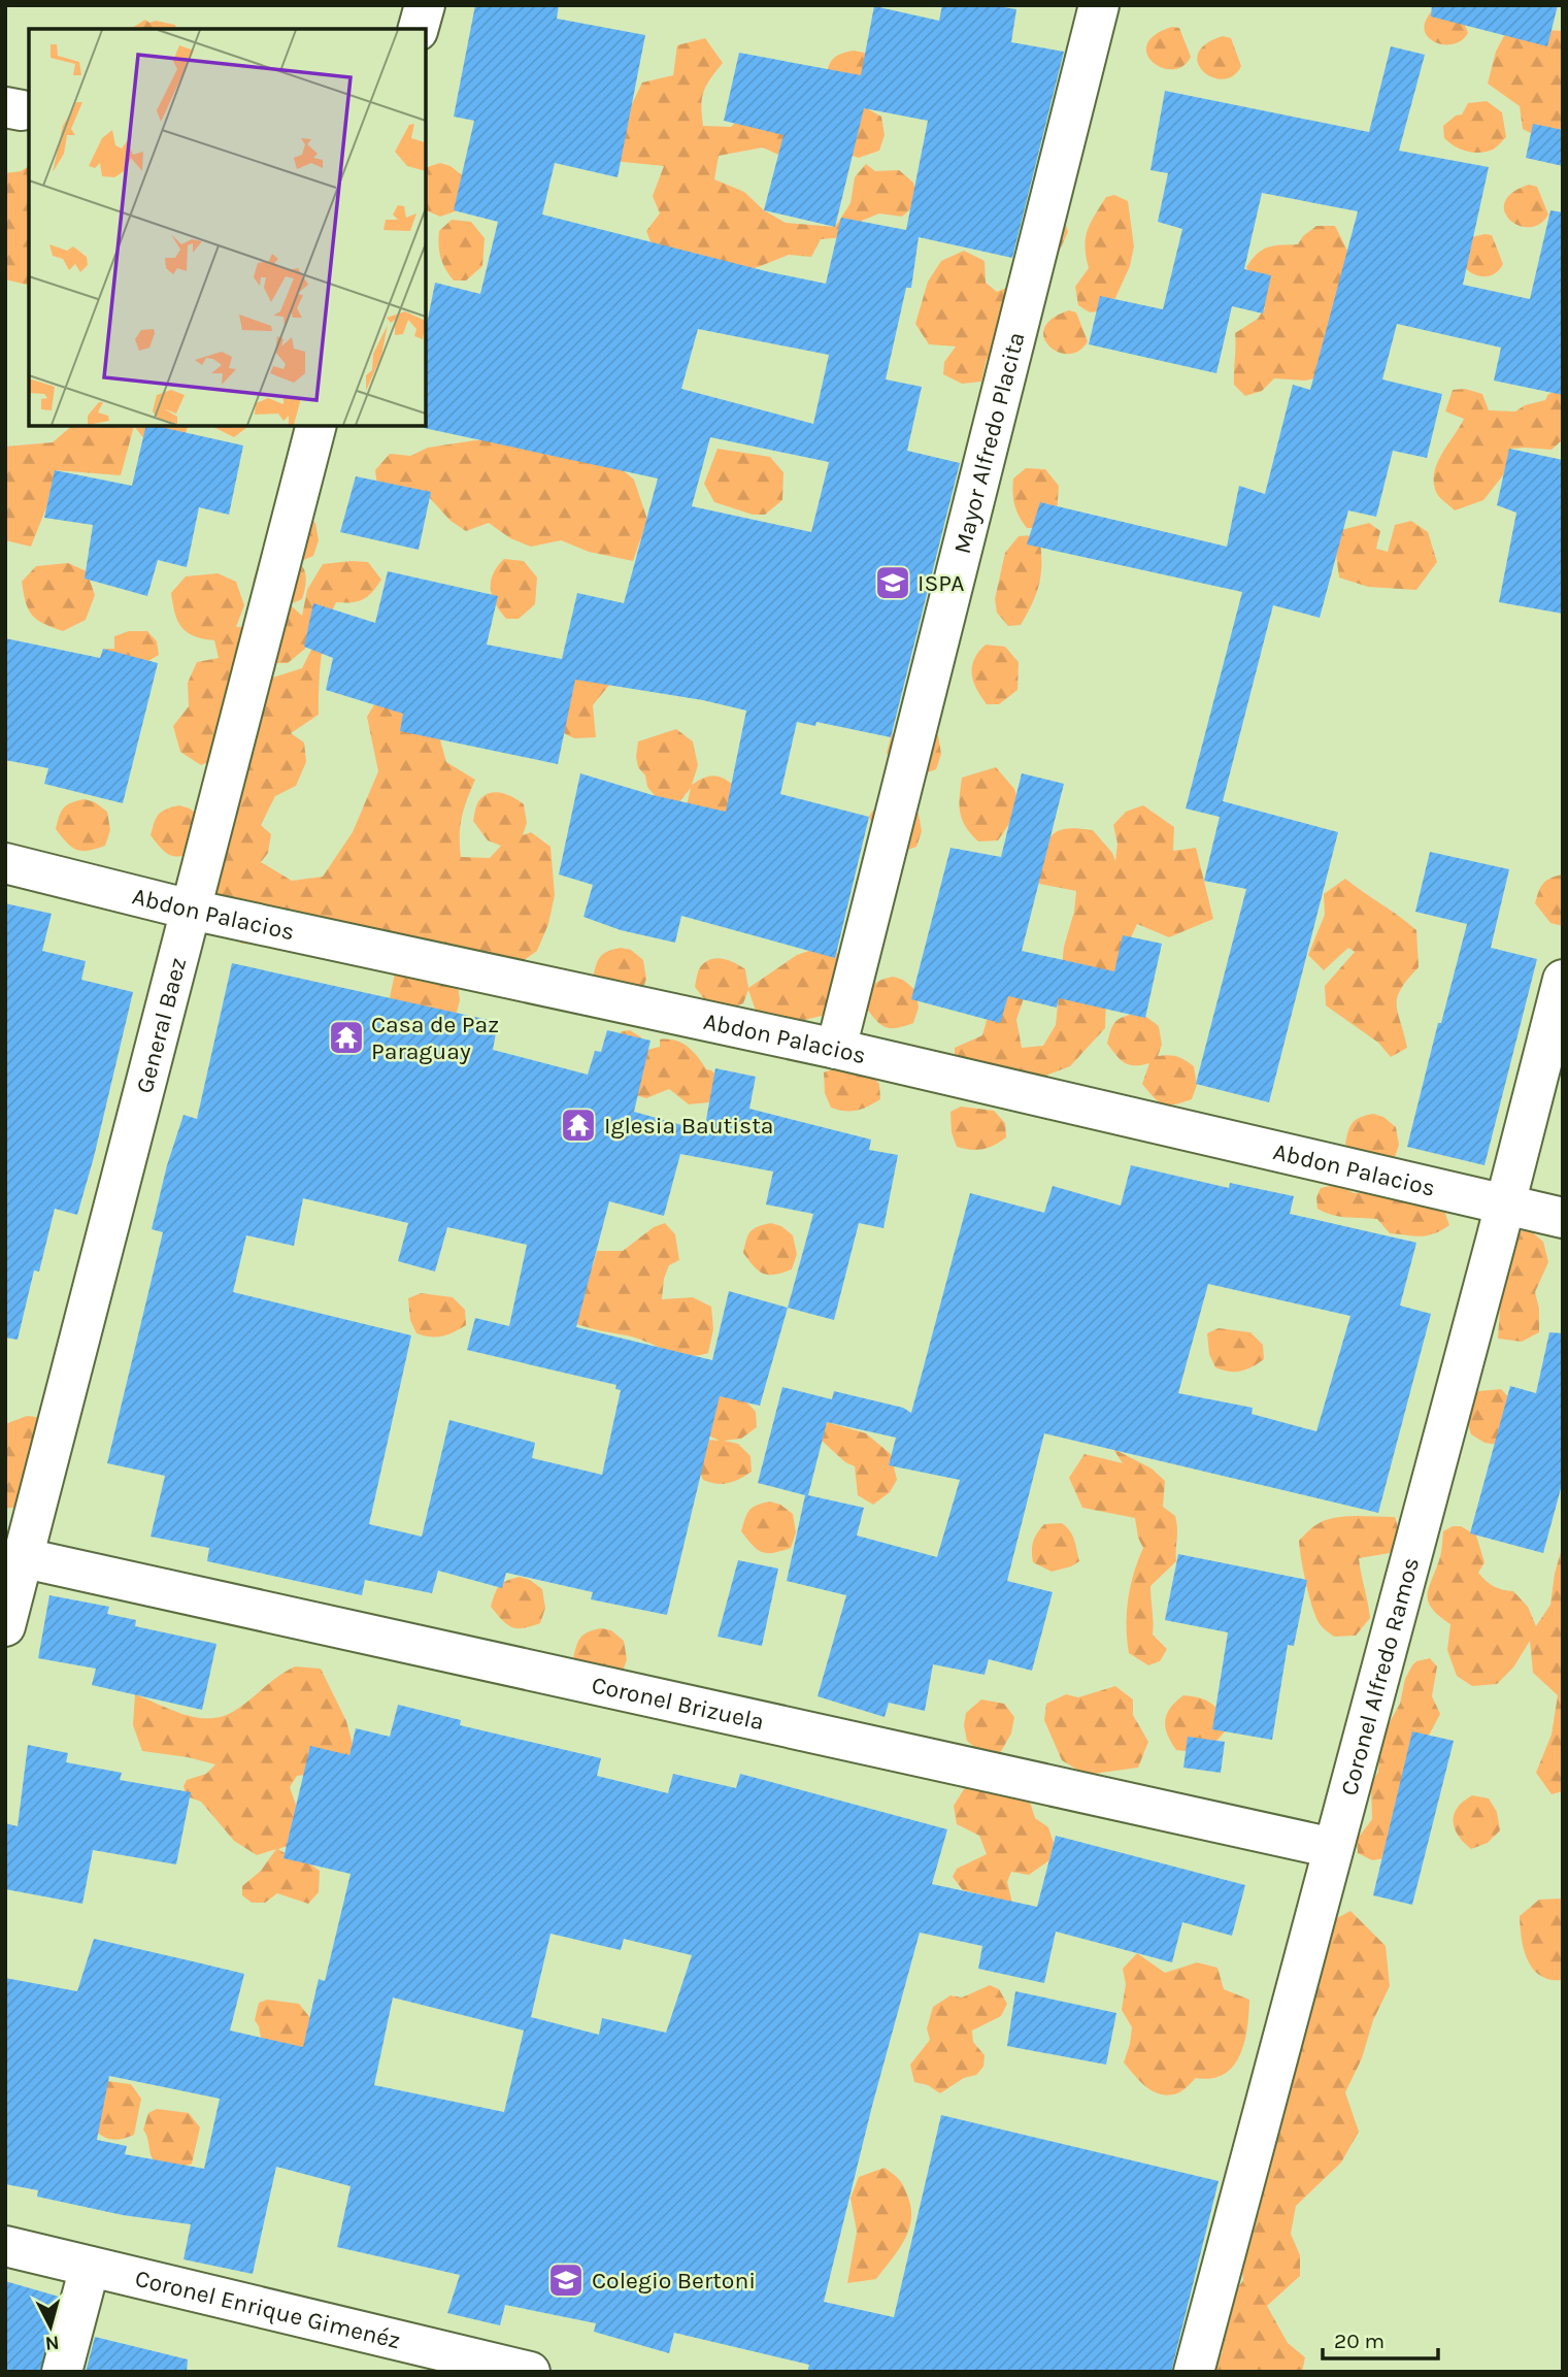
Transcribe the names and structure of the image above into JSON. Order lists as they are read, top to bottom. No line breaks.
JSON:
{"streets":{"street":["Mayor Alfredo Placita","Abdon Palacios","General Baez","Coronel Alfredo Ramos","Coronel Brizuela","Coronel Enrique Gimenéz"]},"crossings":[["Mayor Alfredo Placita","Abdon Palacios"],["Abdon Palacios","General Baez"],["Abdon Palacios","Coronel Alfredo Ramos"],["General Baez","Coronel Brizuela"],["Coronel Alfredo Ramos","Coronel Brizuela"]],"places":{"school or university":["ISPA","Colegio Bertoni"],"temple":["Casa de Paz Paraguay","Iglesia Bautista"]},"scale_bar":"20 m","north":"bottom"}
